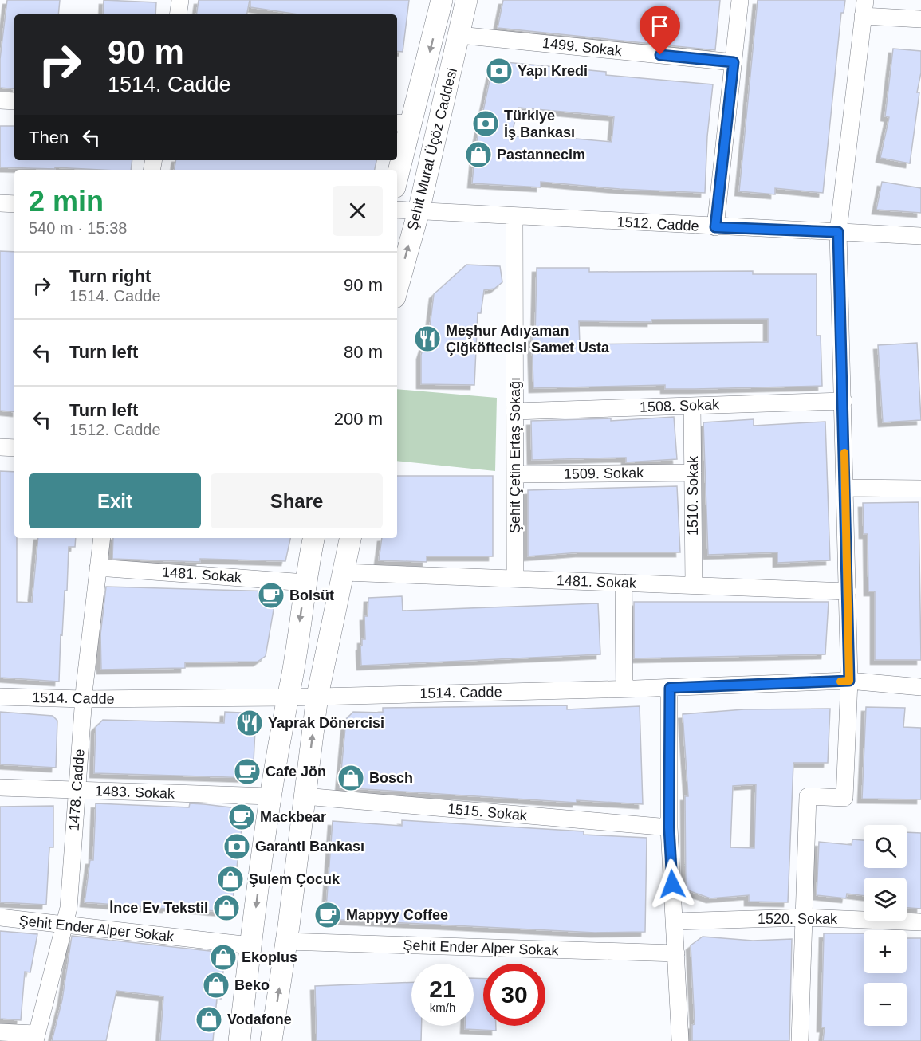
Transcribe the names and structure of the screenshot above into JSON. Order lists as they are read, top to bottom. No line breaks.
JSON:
{"streets":{"main road":["Şehit Murat Üçöz Caddesi"],"street":["1499. Sokak","1512. Cadde","1508. Sokak","Şehit Çetin Ertaş Sokağı","1509. Sokak","1510. Sokak","1481. Sokak","1514. Cadde","1478. Cadde","1483. Sokak","1515. Sokak","1520. Sokak","Şehit Ender Alper Sokak"]},"crossings":[["1499. Sokak","Şehit Murat Üçöz Caddesi"],["Şehit Murat Üçöz Caddesi","1512. Cadde"],["1512. Cadde","Şehit Çetin Ertaş Sokağı"],["1508. Sokak","Şehit Çetin Ertaş Sokağı"],["1508. Sokak","1510. Sokak"],["Şehit Çetin Ertaş Sokağı","1509. Sokak"],["Şehit Çetin Ertaş Sokağı","1481. Sokak"],["1509. Sokak","1510. Sokak"],["1510. Sokak","1481. Sokak"],["1481. Sokak","1478. Cadde"],["1514. Cadde","1478. Cadde"],["1478. Cadde","1483. Sokak"],["1478. Cadde","Şehit Ender Alper Sokak"]],"places":{"bank":["Yapı Kredi","Türkiye İş Bankası","Garanti Bankası"],"shop":["Pastannecim","Bosch","Şulem Çocuk","İnce Ev Tekstil","Ekoplus","Beko","Vodafone"],"restaurant":["Meşhur Adıyaman Çiğköftecisi Samet Usta","Yaprak Dönercisi"],"cafe":["Bolsüt","Cafe Jön","Mackbear","Mappyy Coffee"]},"page":{"turn":["90 m","1514. Cadde"],"then":"Then","heading":["2 min","540 m · 15:38"],"list":[{"name":"Turn right","note":"1514. Cadde","value":"90 m"},{"name":"Turn left","value":"80 m"},{"name":"Turn left","note":"1512. Cadde","value":"200 m"}],"buttons":["Exit","Share"],"map_buttons":["+","−"],"speed":"21 km/h","limit":"30"}}
